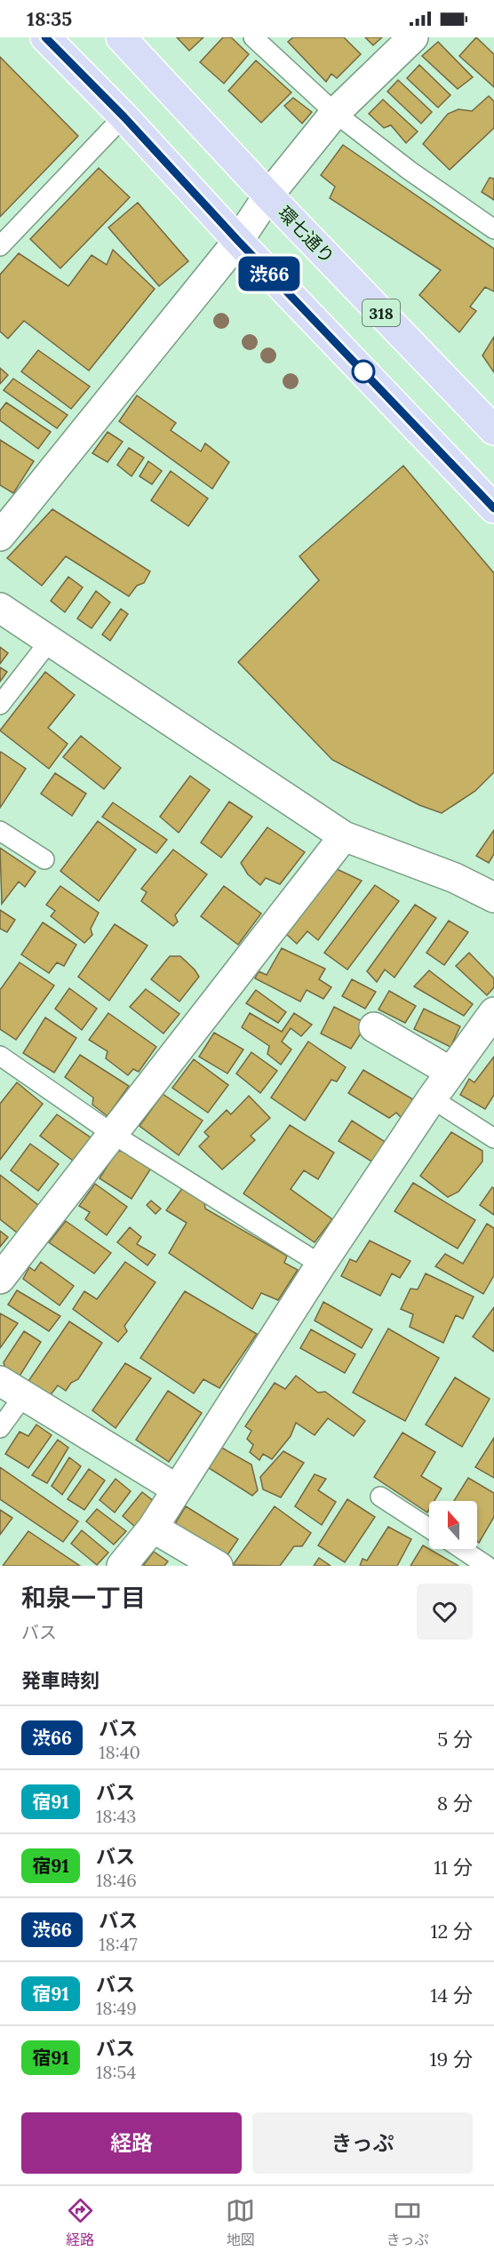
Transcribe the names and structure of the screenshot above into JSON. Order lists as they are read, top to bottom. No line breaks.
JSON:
{"streets":{"main road":["環七通り","318"]},"lines":["bus line 渋66"],"north":"top","page":{"status":"18:35","on_map":"渋66","heading":[["和泉一丁目","バス"],"発車時刻"],"list":[{"mark":"渋66","name":"バス","note":"18:40","value":"5 分"},{"mark":"宿91","name":"バス","note":"18:43","value":"8 分"},{"mark":"宿91","name":"バス","note":"18:46","value":"11 分"},{"mark":"渋66","name":"バス","note":"18:47","value":"12 分"},{"mark":"宿91","name":"バス","note":"18:49","value":"14 分"},{"mark":"宿91","name":"バス","note":"18:54","value":"19 分"}],"buttons":["経路","きっぷ"],"tabs":["経路","地図","きっぷ"]}}
